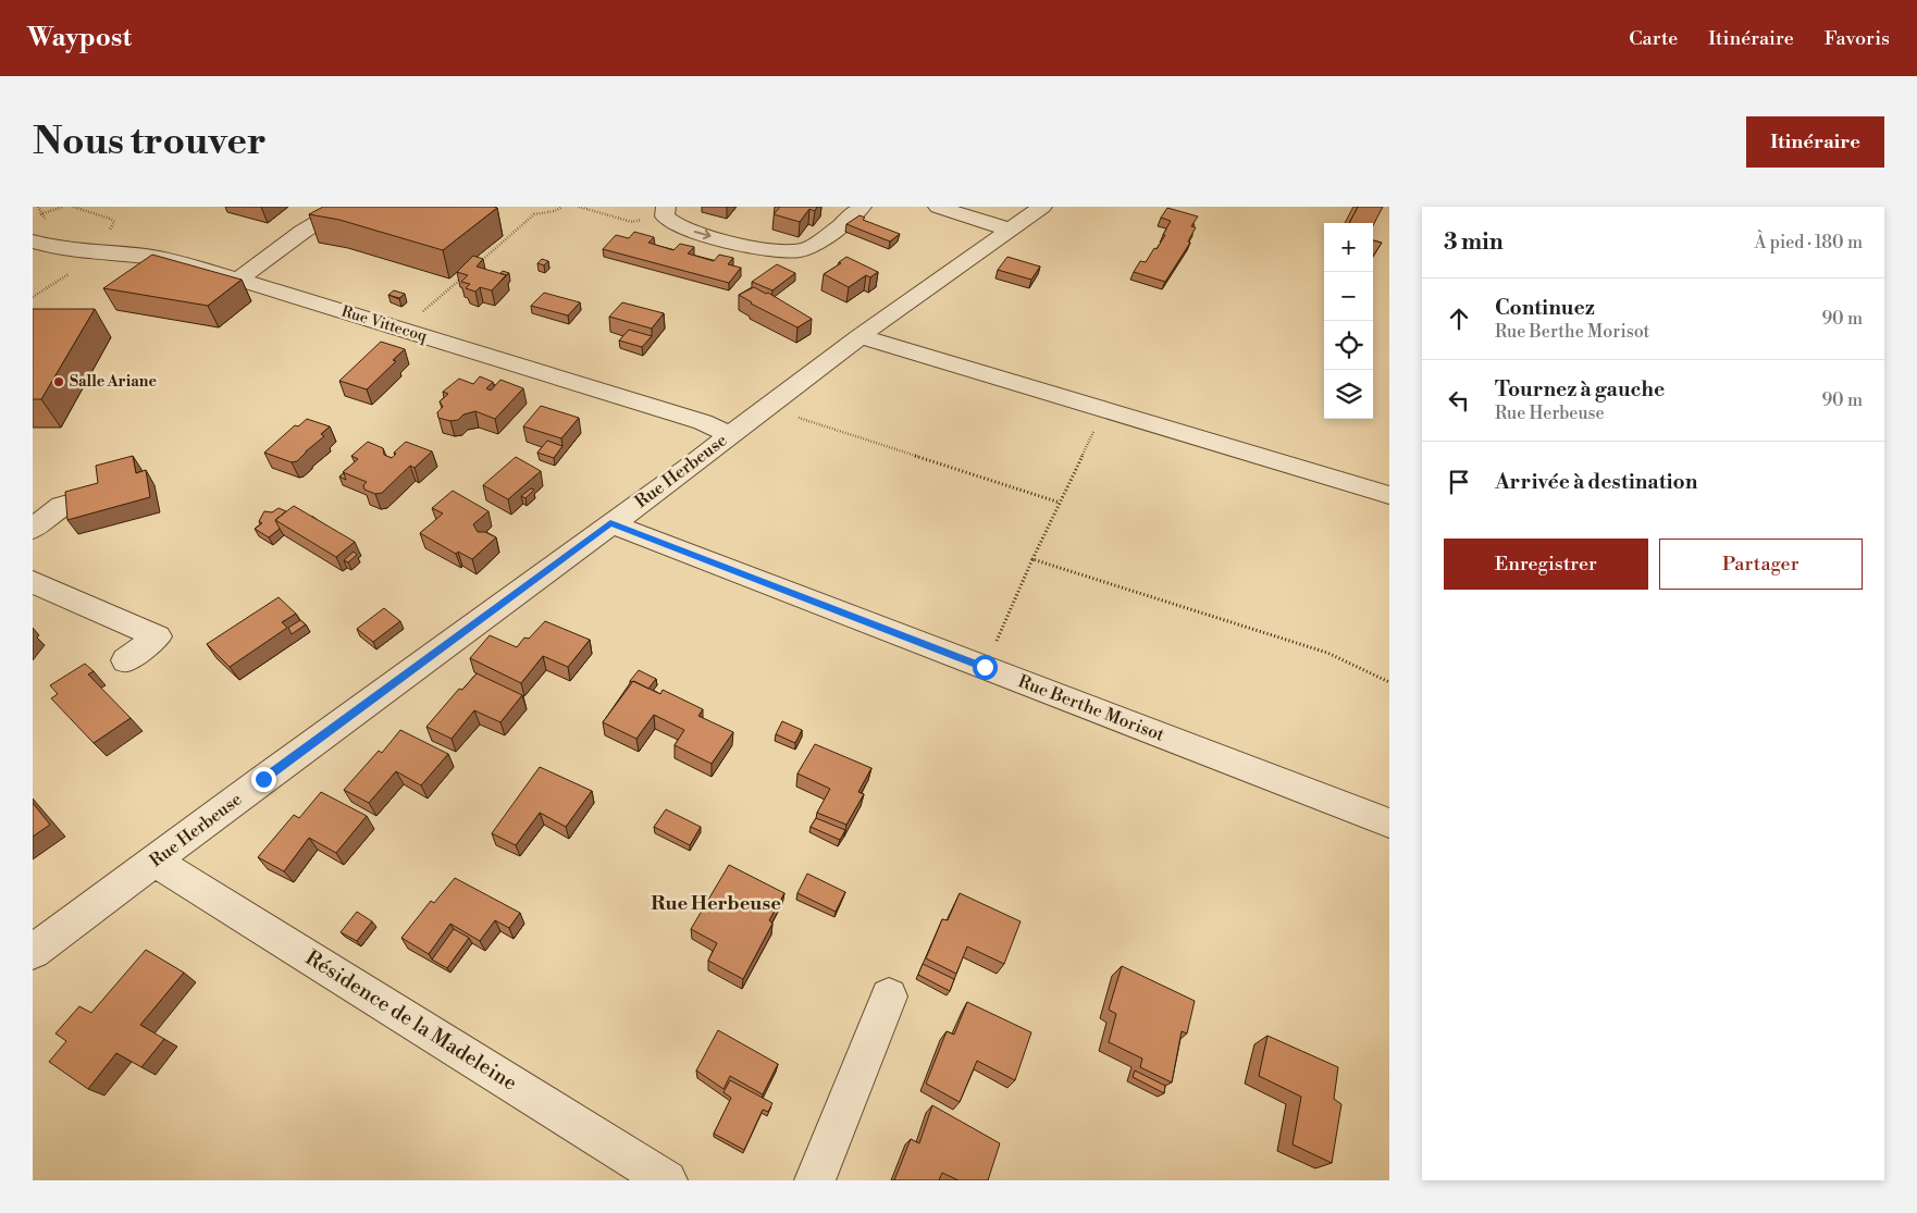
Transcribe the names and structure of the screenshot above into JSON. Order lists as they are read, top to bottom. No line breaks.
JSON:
{"streets":{"street":["Rue Vittecoq","Rue Herbeuse","Rue Berthe Morisot","Résidence de la Madeleine"]},"crossings":[["Rue Vittecoq","Rue Herbeuse"],["Rue Herbeuse","Rue Berthe Morisot"],["Rue Herbeuse","Résidence de la Madeleine"]],"districts":["Rue Herbeuse"],"places":["Salle Ariane"],"page":{"header":"Waypost","nav":["Carte","Itinéraire","Favoris"],"buttons":["Itinéraire",["Enregistrer","Partager"]],"title":"Nous trouver","heading":["3 min","À pied · 180 m"],"map_buttons":["+","−"],"list":[["Continuez","Rue Berthe Morisot","90 m"],["Tournez à gauche","Rue Herbeuse","90 m"],"Arrivée à destination"]}}
